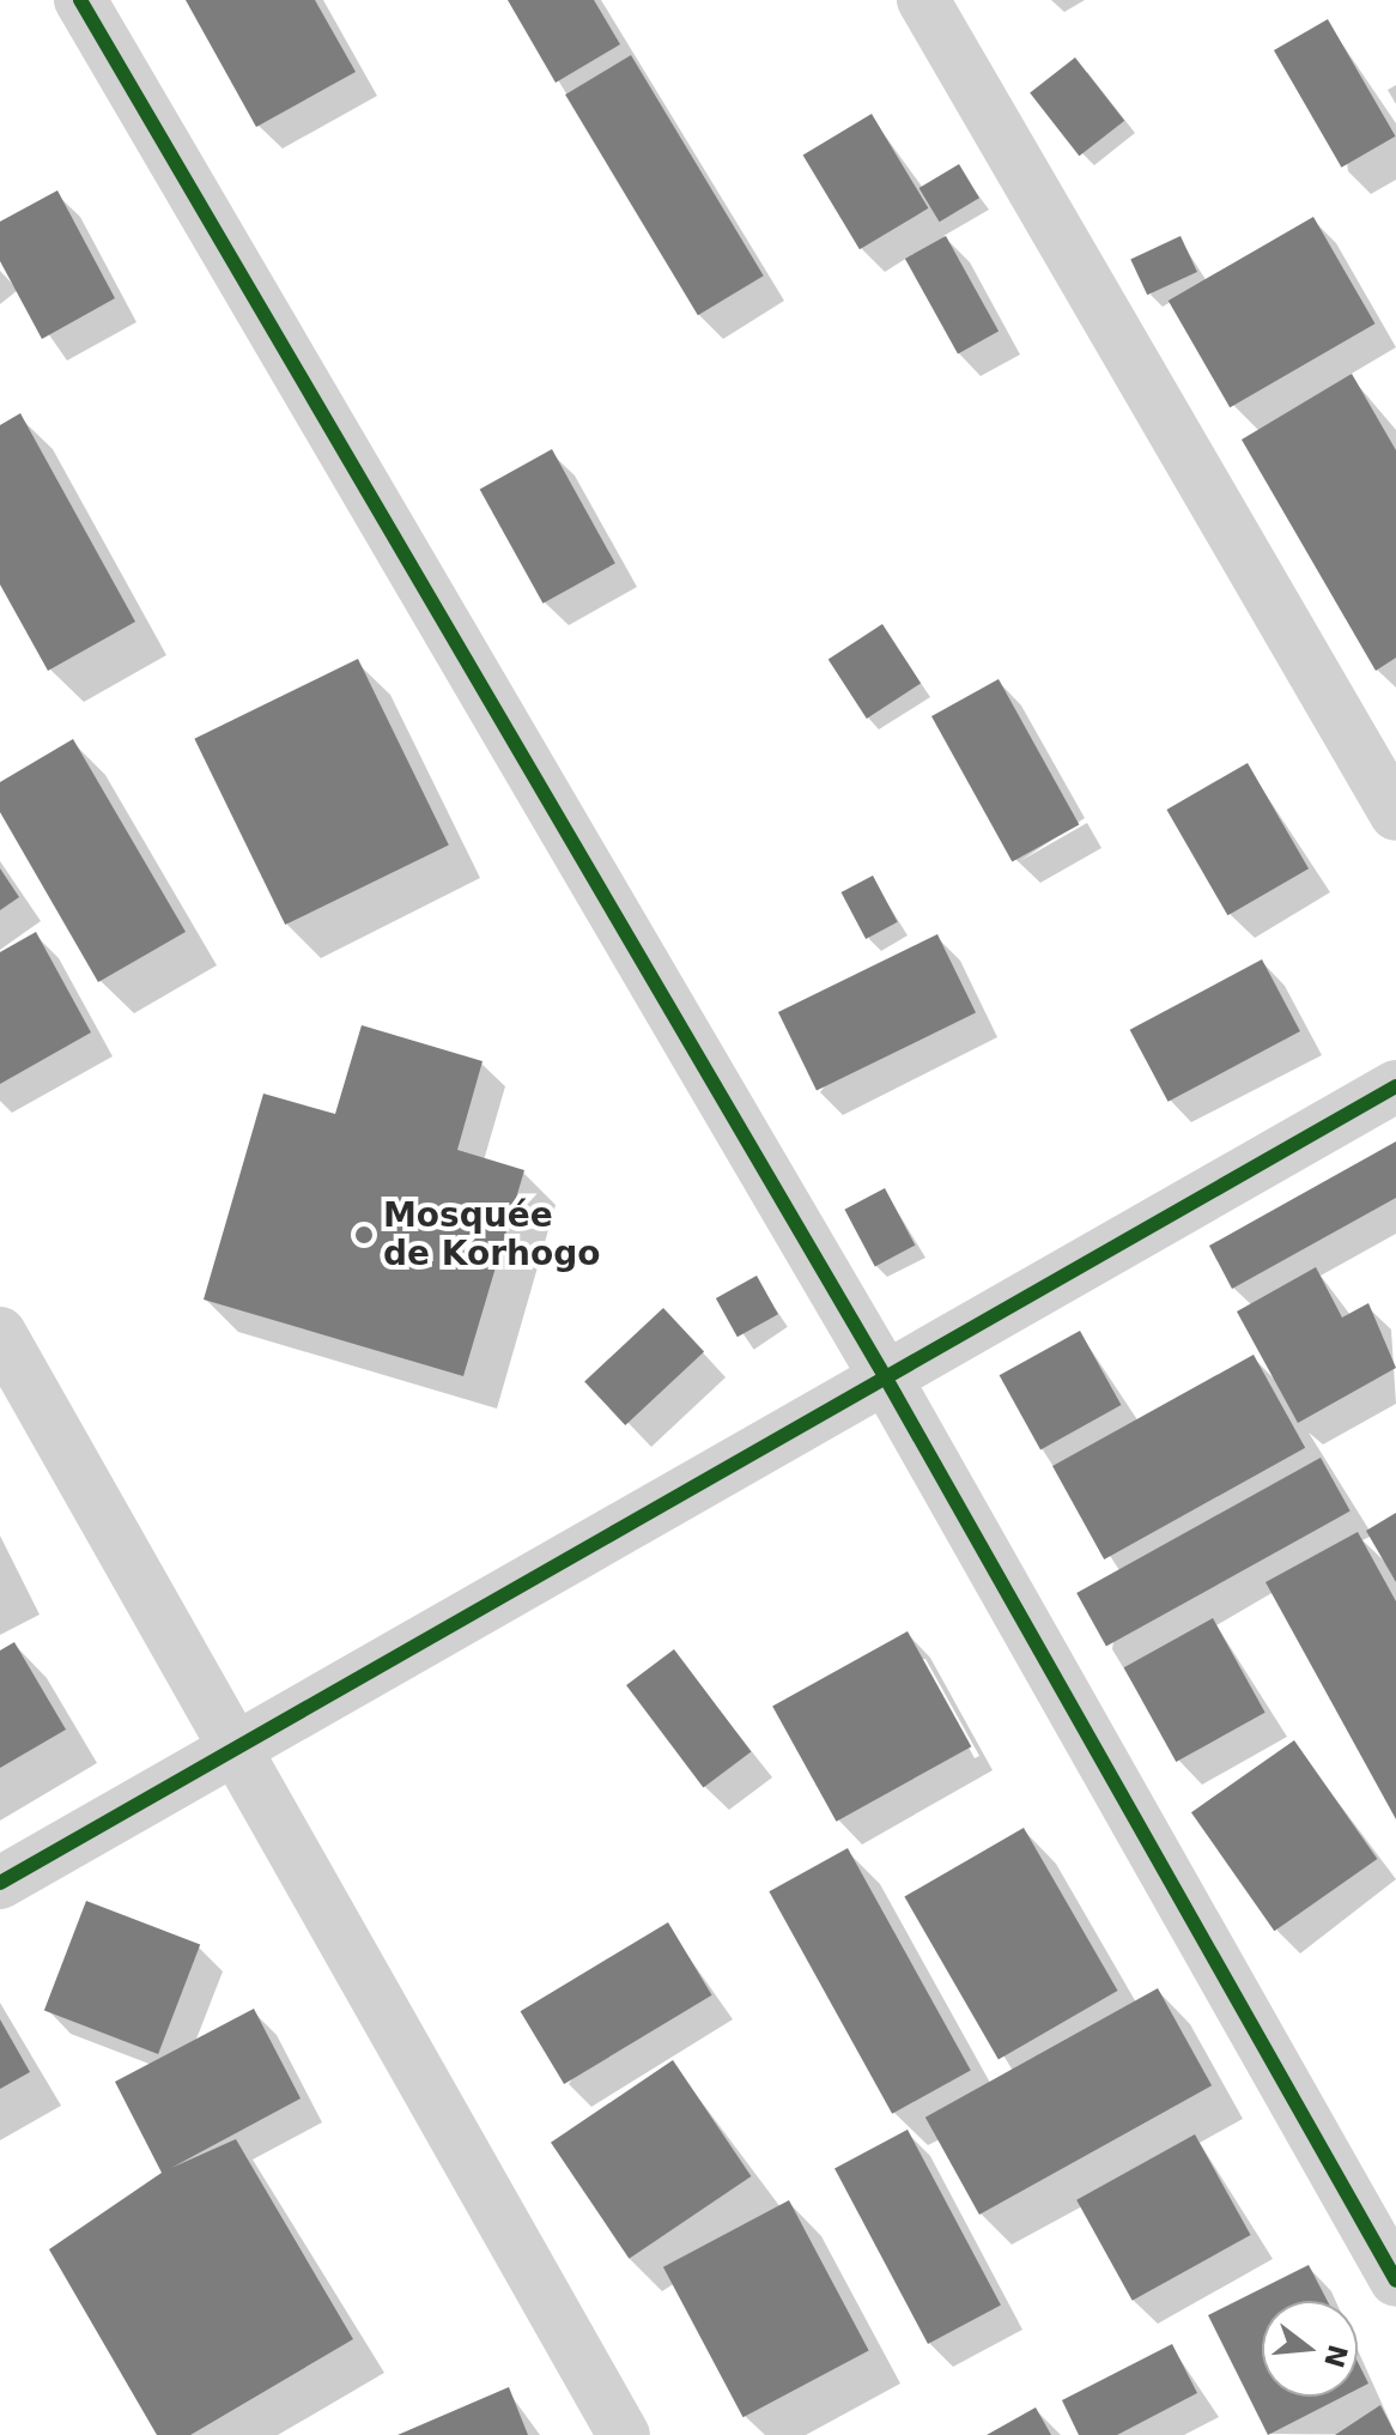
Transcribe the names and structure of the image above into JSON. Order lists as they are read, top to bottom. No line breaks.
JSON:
{"places":["Mosquée de Korhogo"],"north":"right"}
